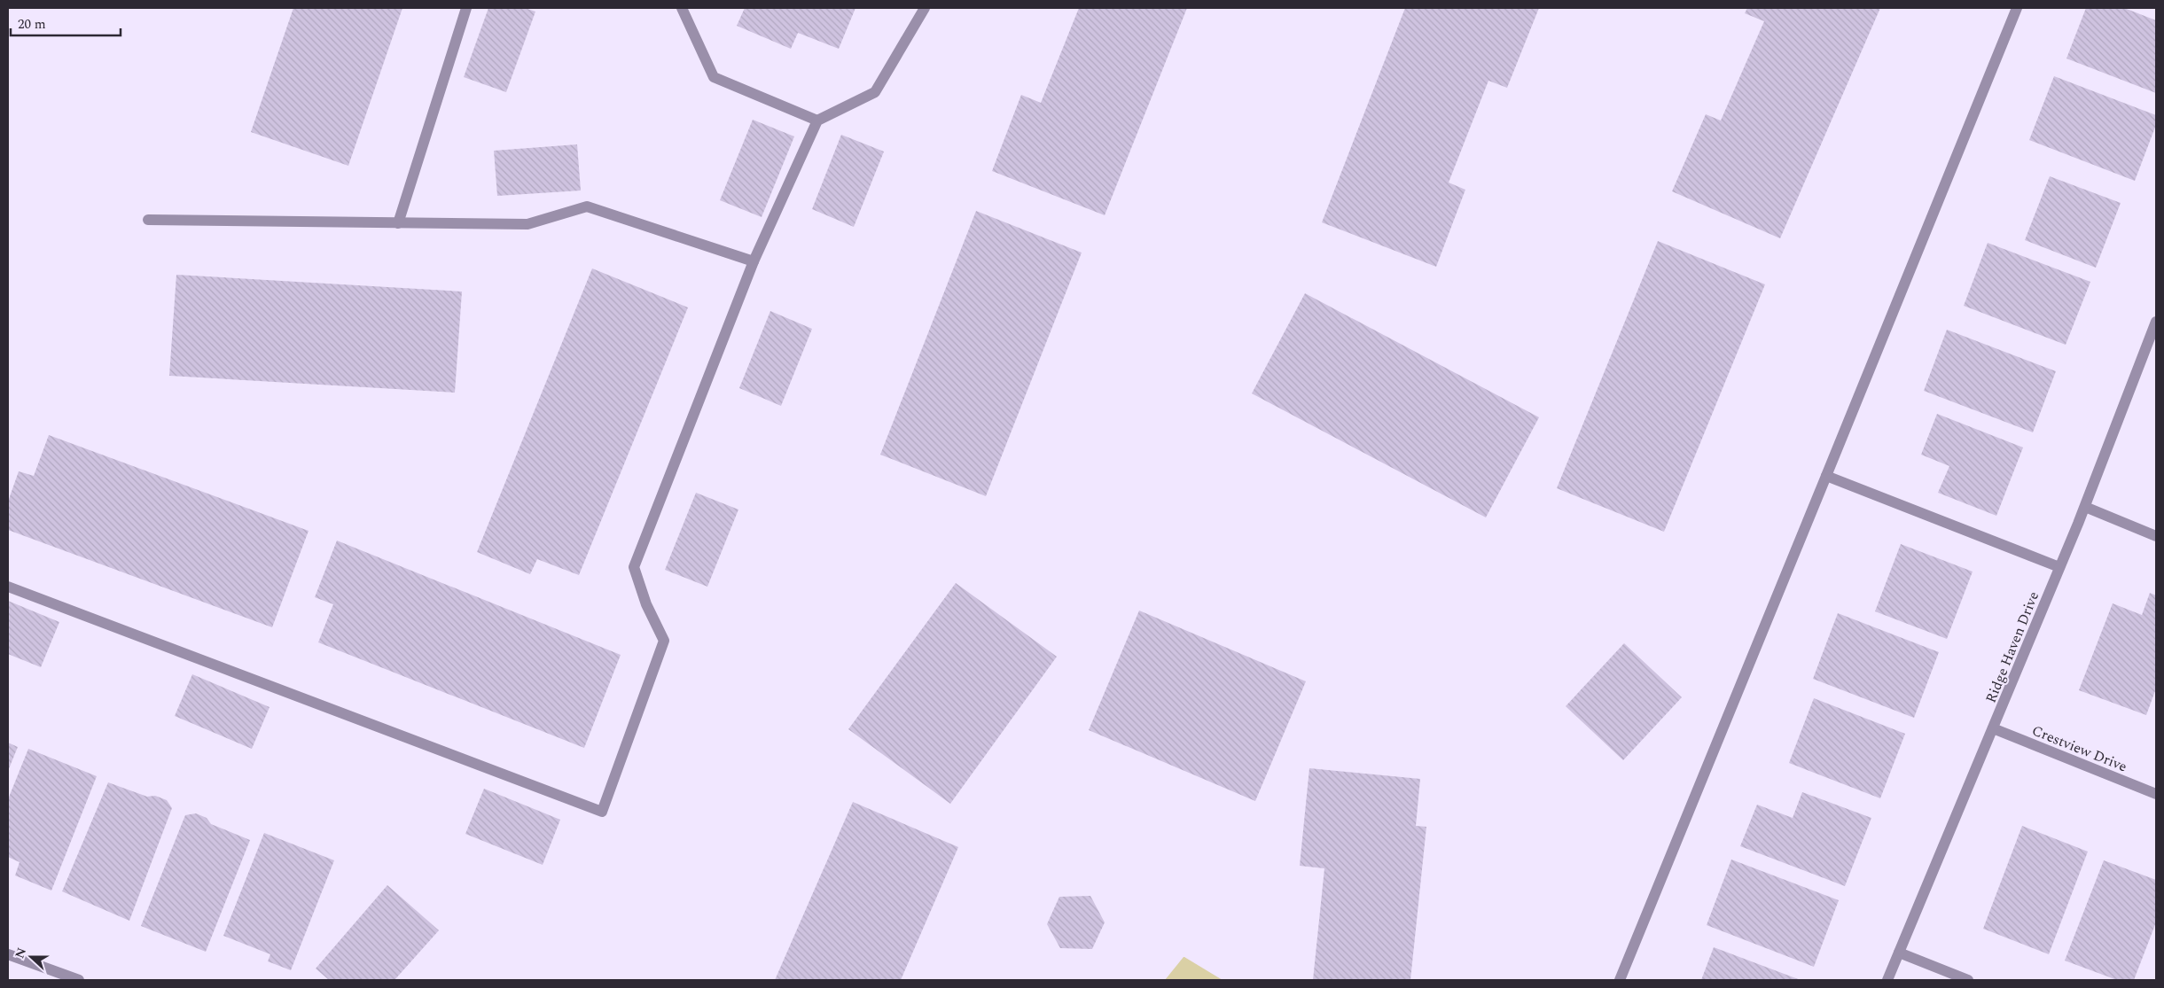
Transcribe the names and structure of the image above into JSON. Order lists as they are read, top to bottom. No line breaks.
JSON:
{"streets":{"street":["Ridge Haven Drive","Crestview Drive"]},"crossings":[["Ridge Haven Drive","Crestview Drive"]],"scale_bar":"20 m","north":"left"}
